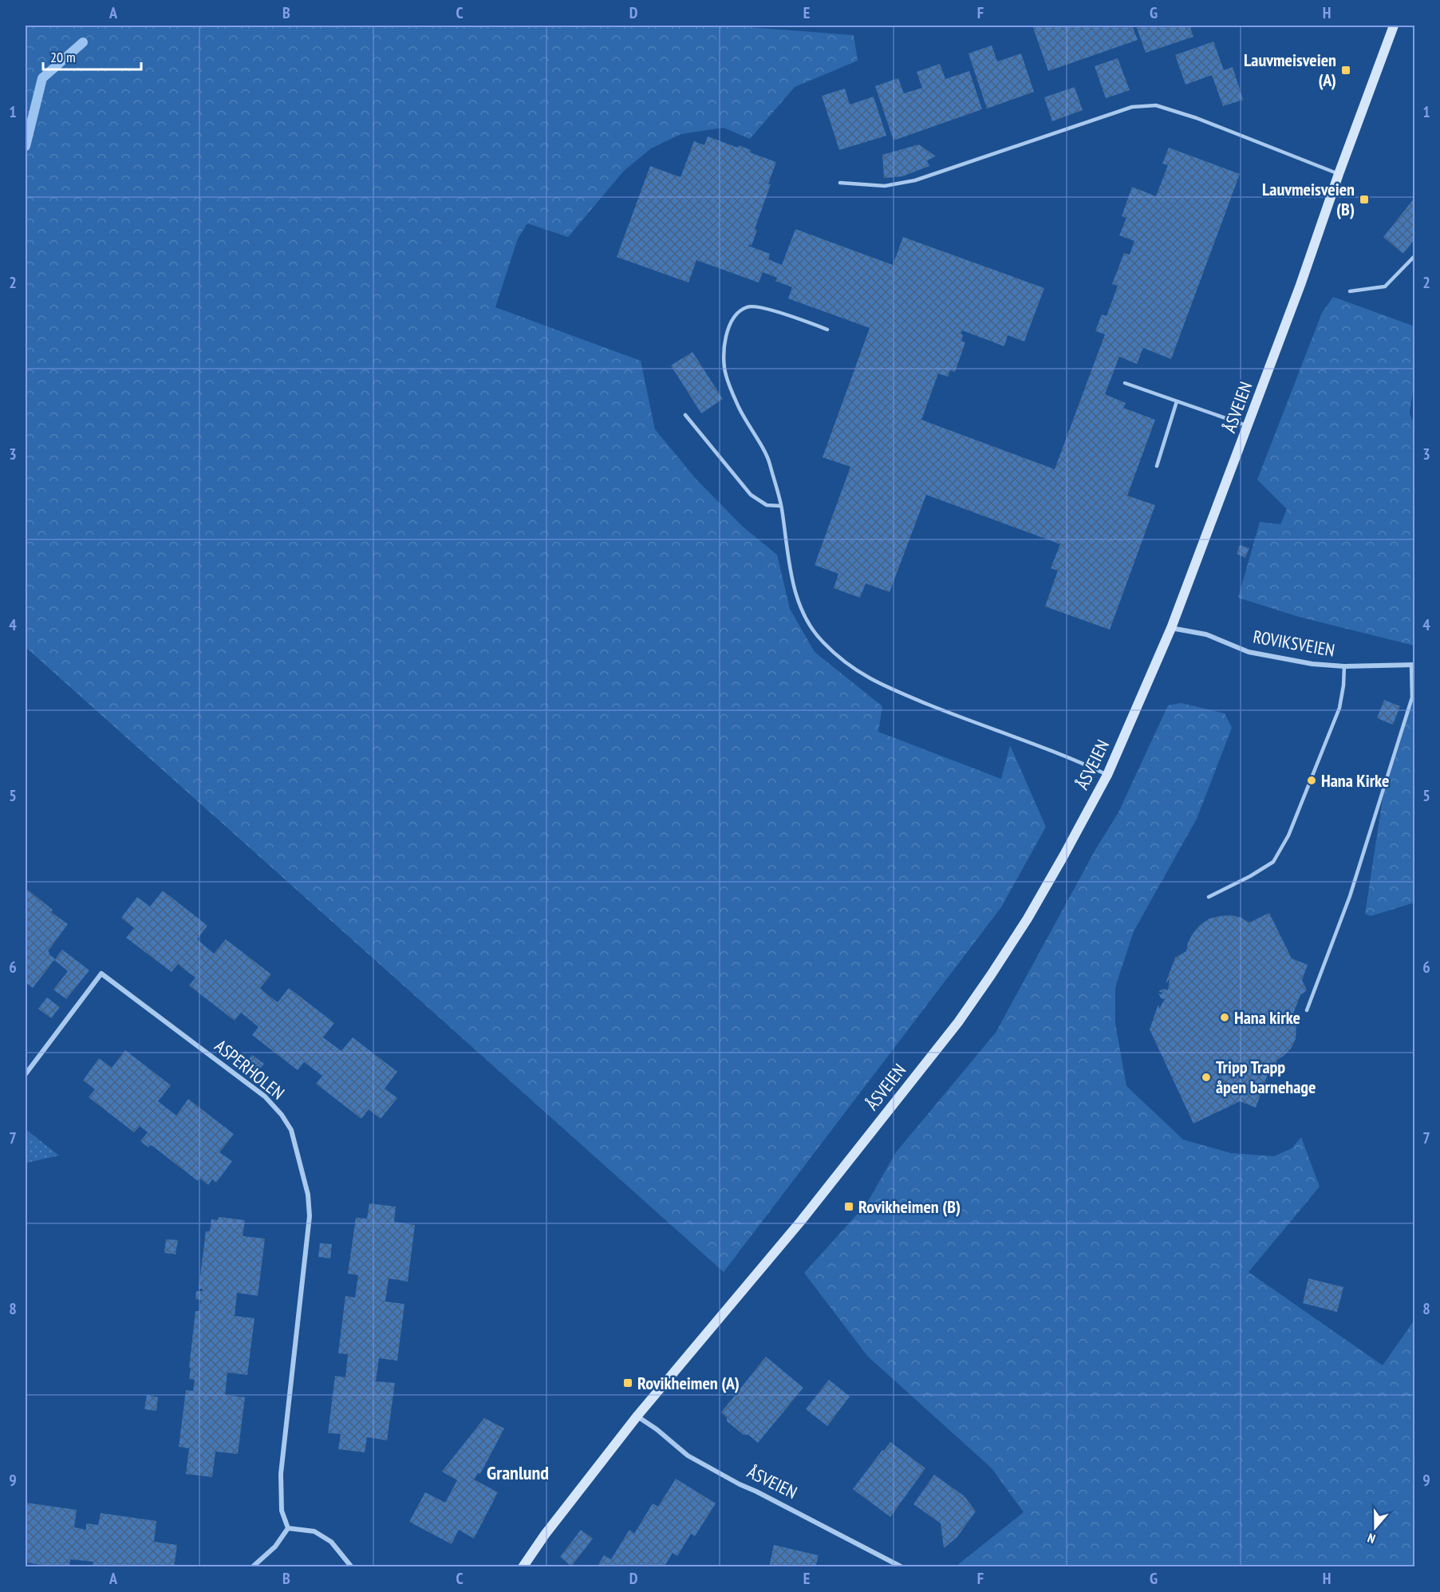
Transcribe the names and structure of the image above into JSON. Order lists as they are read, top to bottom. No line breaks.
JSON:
{"streets":{"street":["ÅSVEIEN","ROVIKSVEIEN","ASPERHOLEN"]},"crossings":[["ÅSVEIEN","ROVIKSVEIEN"]],"districts":["Granlund"],"places":{"transit":["Lauvmeisveien (A)","Lauvmeisveien (B)","Rovikheimen (B)","Rovikheimen (A)"],"other":["Hana Kirke","Hana kirke","Tripp Trapp åpen barnehage"]},"scale_bar":"20 m","north":"bottom","grid":{"columns":["A","B","C","D","E","F","G","H"],"rows":["1","2","3","4","5","6","7","8","9"]}}
